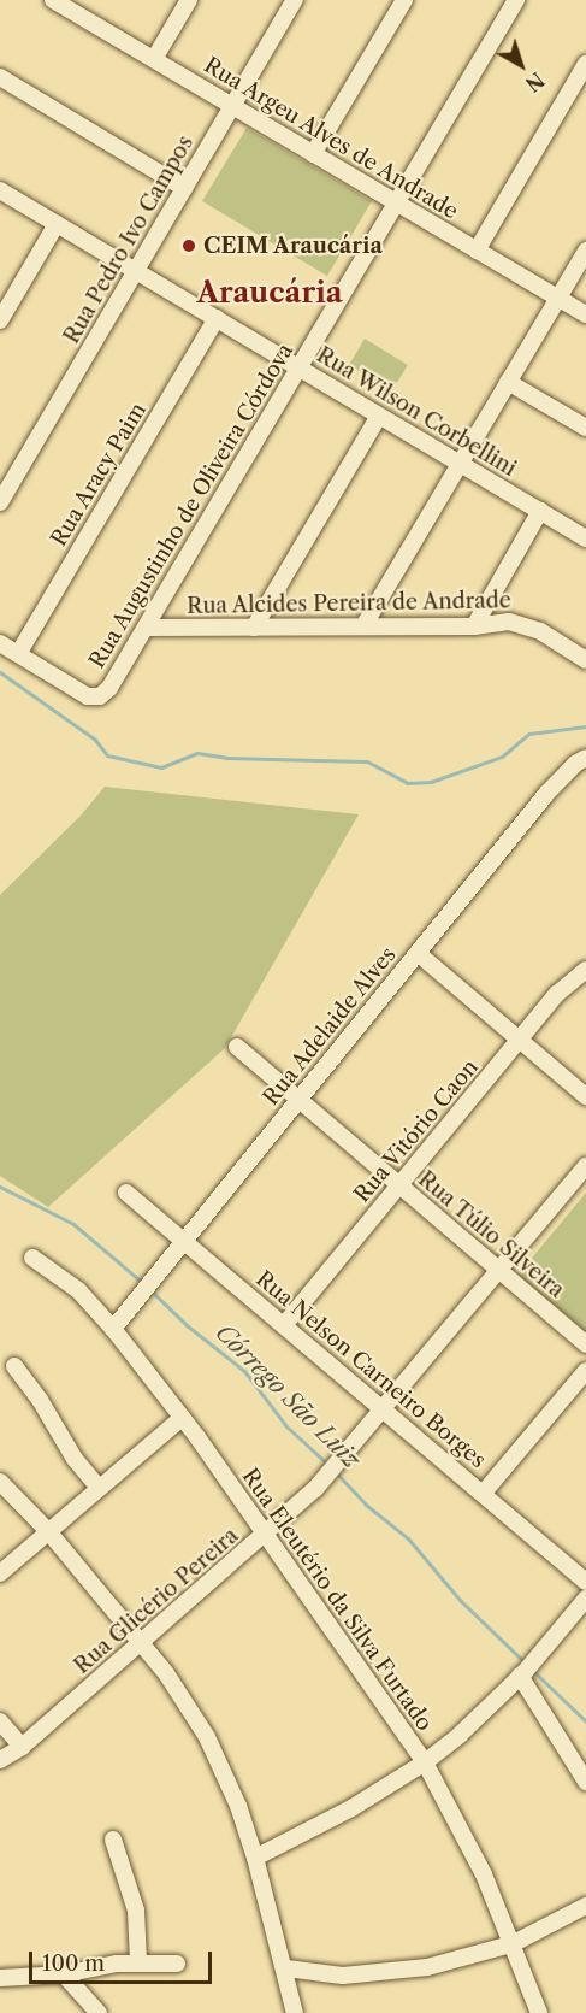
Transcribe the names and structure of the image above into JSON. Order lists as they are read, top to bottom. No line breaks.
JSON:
{"streets":{"street":["Rua Argeu Alves de Andrade","Rua Pedro Ivo Campos","Rua Wilson Corbellini","Rua Aracy Paim","Rua Augustinho de Oliveira Córdova","Rua Alcides Pereira de Andrade","Rua Adelaide Alves","Rua Vitório Caon","Rua Túlio Silveira","Rua Nelson Carneiro Borges","Rua Eleutério da Silva Furtado","Rua Glicério Pereira"]},"crossings":[["Rua Argeu Alves de Andrade","Rua Pedro Ivo Campos"],["Rua Argeu Alves de Andrade","Rua Augustinho de Oliveira Córdova"],["Rua Pedro Ivo Campos","Rua Wilson Corbellini"],["Rua Wilson Corbellini","Rua Aracy Paim"],["Rua Wilson Corbellini","Rua Augustinho de Oliveira Córdova"],["Rua Aracy Paim","Rua Augustinho de Oliveira Córdova"],["Rua Augustinho de Oliveira Córdova","Rua Alcides Pereira de Andrade"],["Rua Adelaide Alves","Rua Túlio Silveira"],["Rua Adelaide Alves","Rua Nelson Carneiro Borges"],["Rua Adelaide Alves","Rua Eleutério da Silva Furtado"],["Rua Vitório Caon","Rua Túlio Silveira"],["Rua Vitório Caon","Rua Nelson Carneiro Borges"],["Rua Túlio Silveira","Rua Glicério Pereira"],["Rua Nelson Carneiro Borges","Rua Glicério Pereira"],["Rua Eleutério da Silva Furtado","Rua Glicério Pereira"]],"districts":["Araucária"],"water":["Córrego São Luiz"],"places":["CEIM Araucária"],"scale_bar":"100 m","north":"bottom right"}
